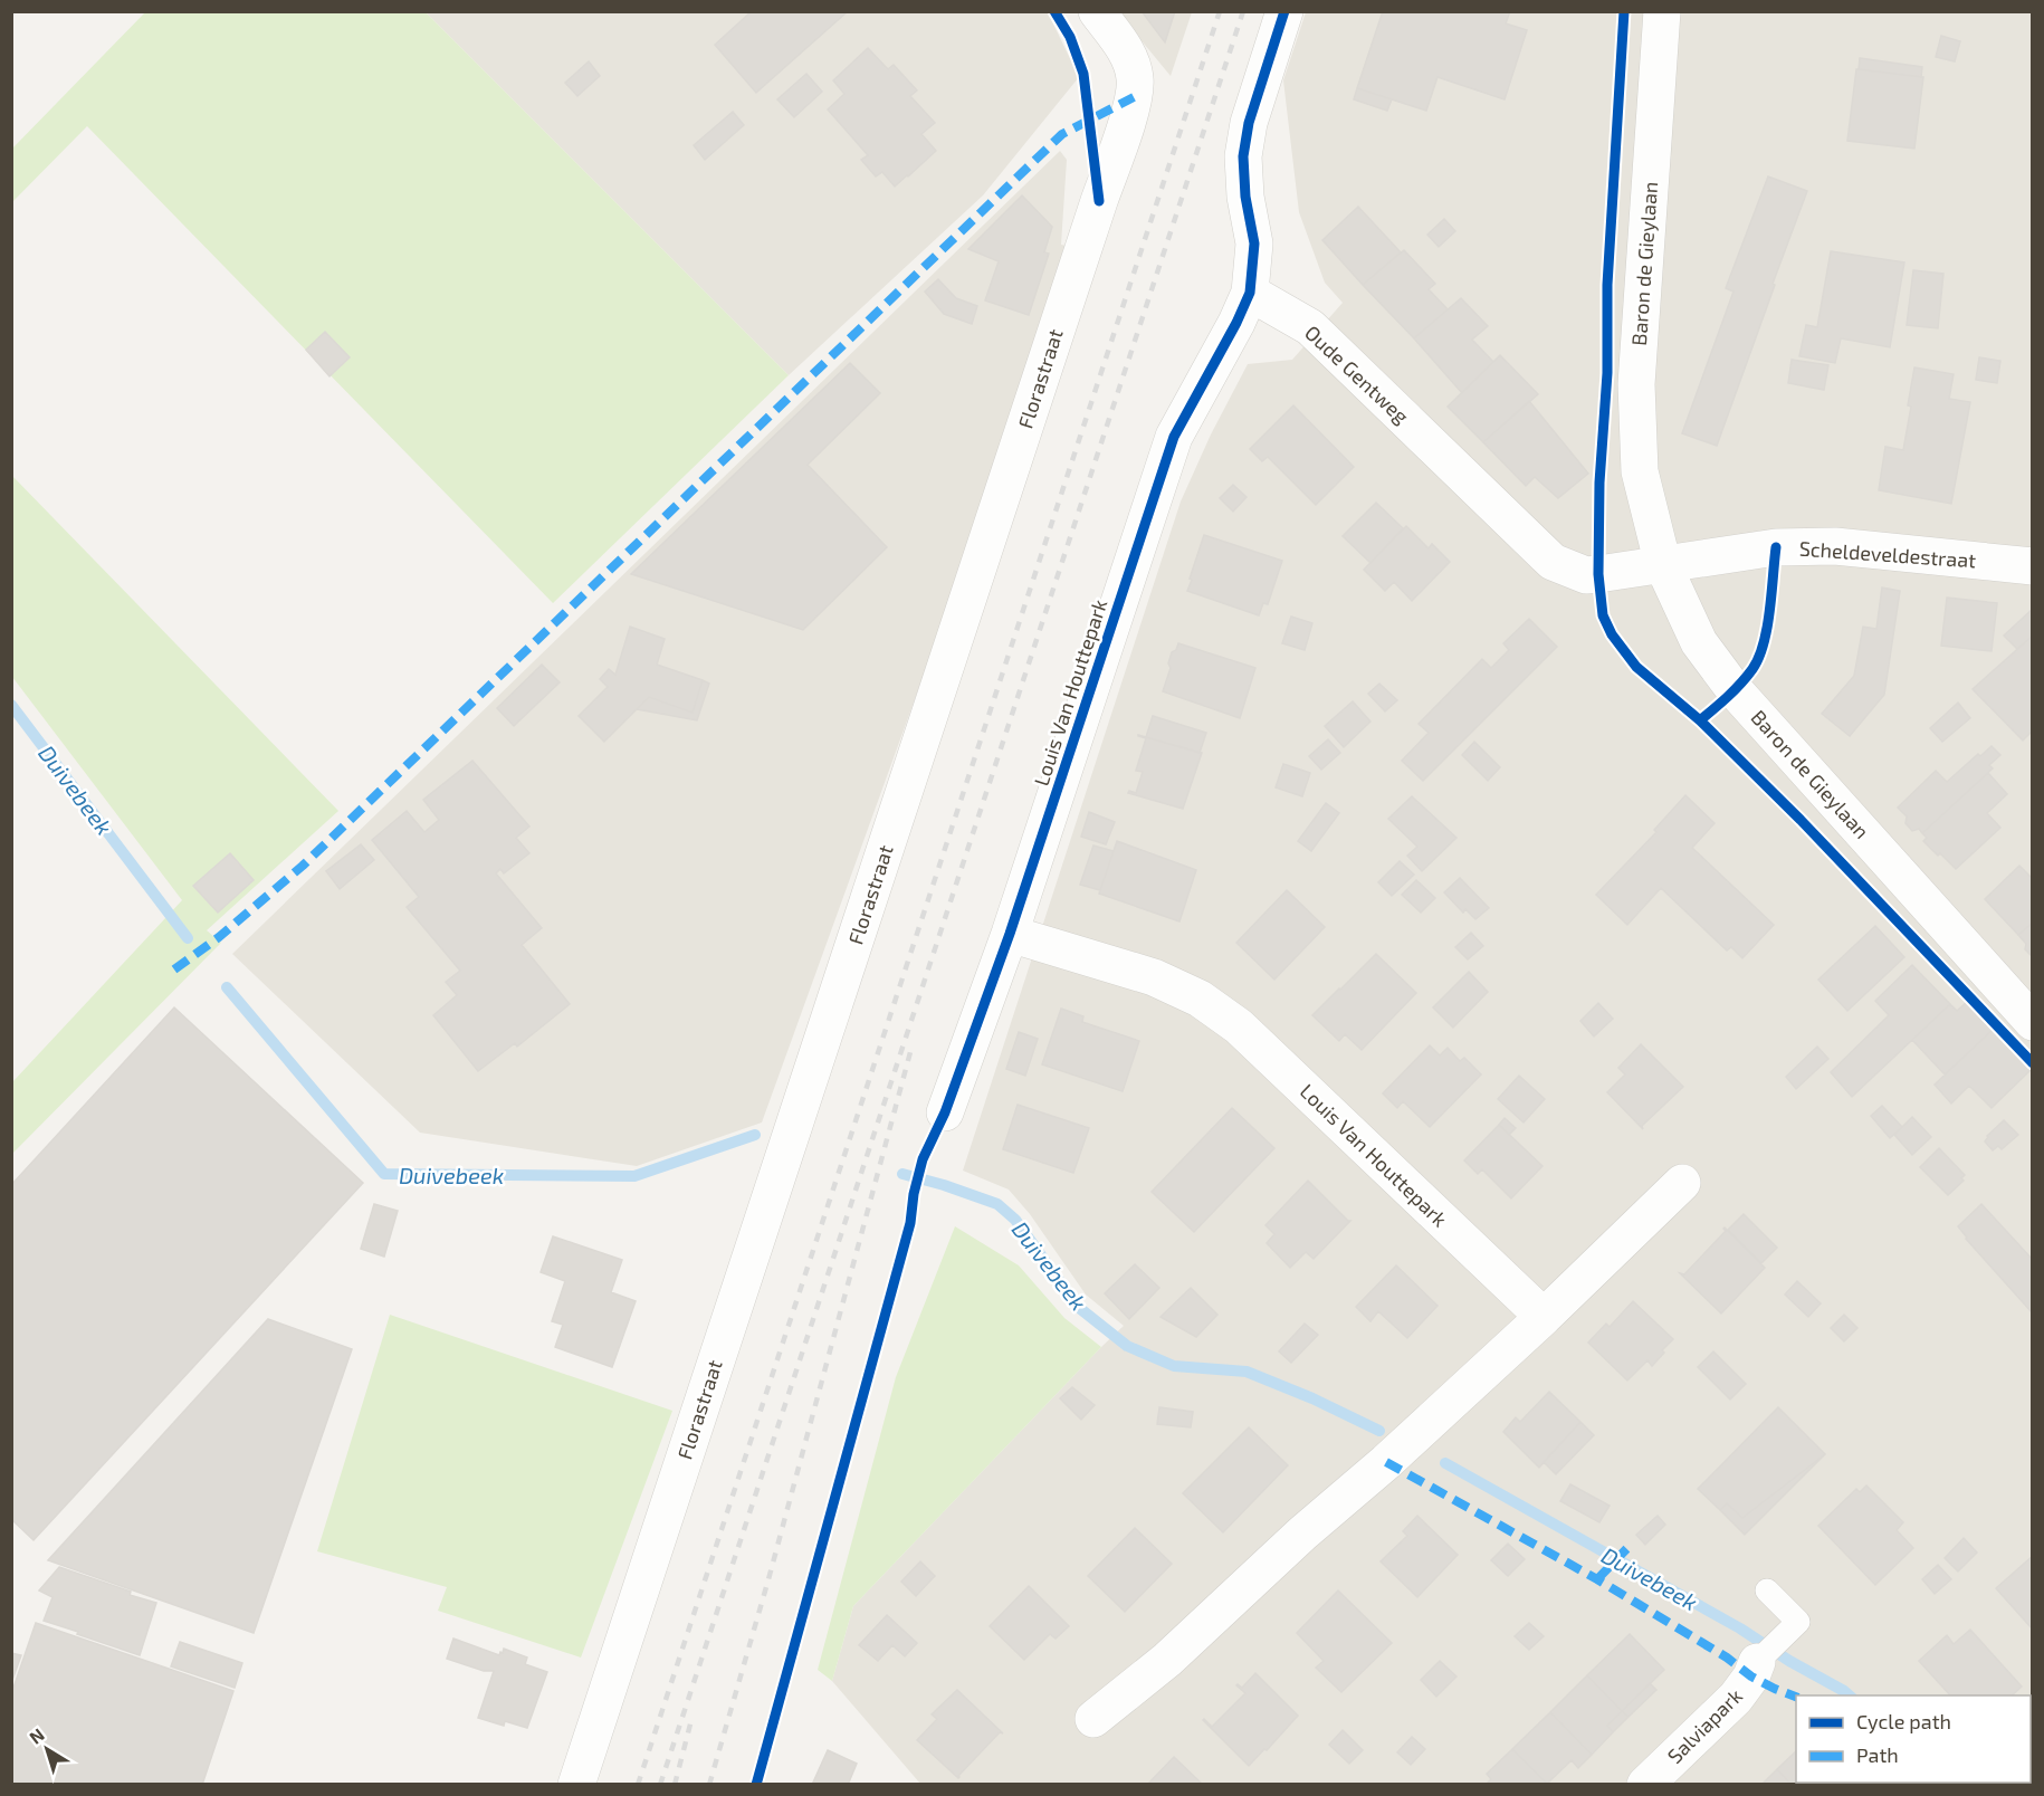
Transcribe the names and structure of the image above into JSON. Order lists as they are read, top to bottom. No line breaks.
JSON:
{"streets":{"street":["Baron de Gieylaan","Oude Gentweg","Florastraat","Scheldeveldestraat","Louis Van Houttepark","Salviapark"]},"crossings":[["Baron de Gieylaan","Oude Gentweg"],["Baron de Gieylaan","Scheldeveldestraat"],["Oude Gentweg","Scheldeveldestraat"],["Oude Gentweg","Louis Van Houttepark"]],"water":["Duivebeek"],"legend":["Cycle path","Path"],"north":"top left"}
